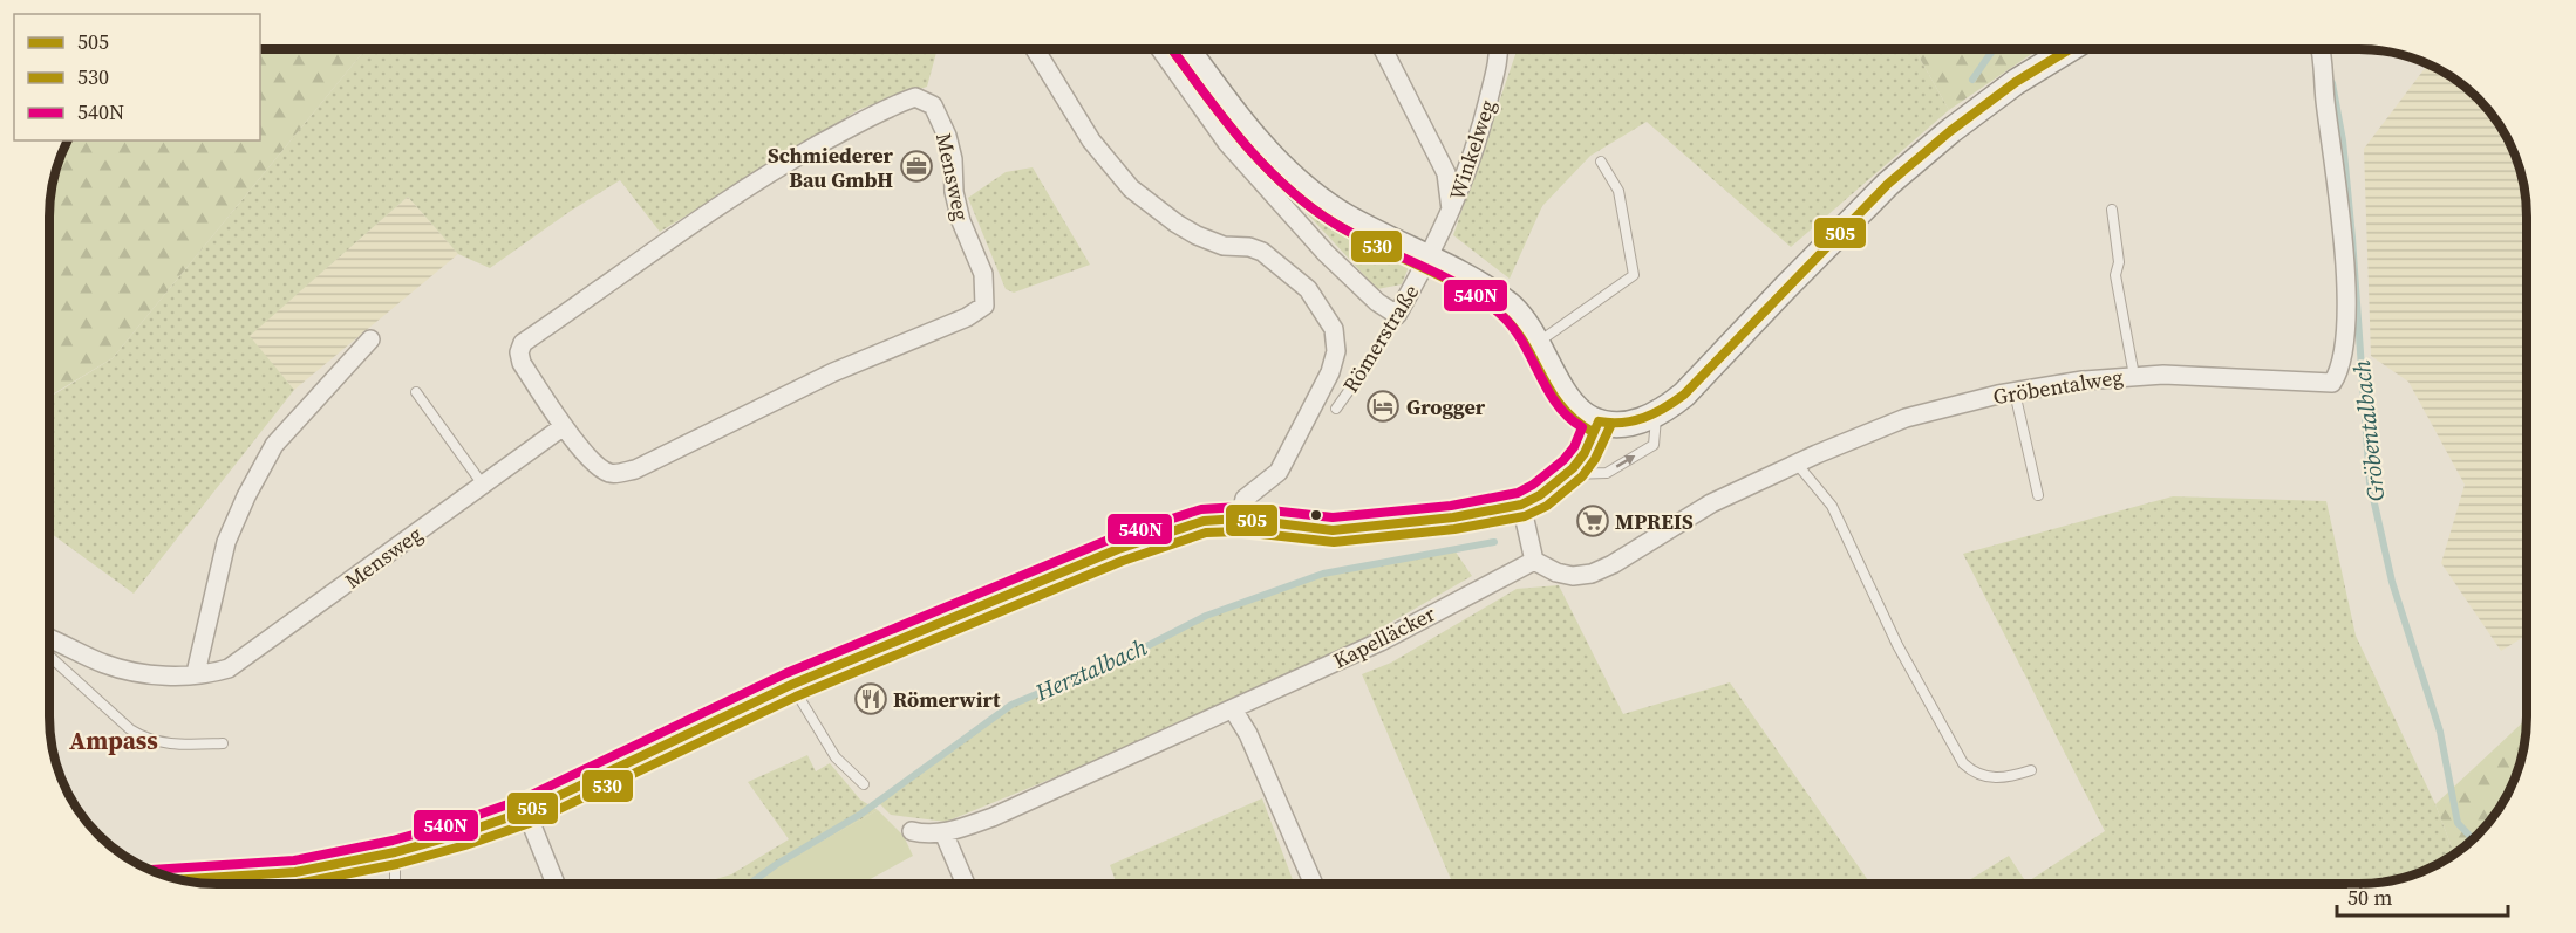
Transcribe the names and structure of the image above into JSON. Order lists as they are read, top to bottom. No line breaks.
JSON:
{"streets":{"street":["Winkelweg","Mensweg","Römerstraße","Gröbentalweg","Kapelläcker"]},"crossings":[["Winkelweg","Römerstraße"],["Gröbentalweg","Kapelläcker"]],"districts":["Ampass"],"water":["Gröbentalbach","Herztalbach"],"places":{"office":["Schmiederer Bau GmbH"],"hotel":["Grogger"],"supermarket":["MPREIS"],"restaurant":["Römerwirt"]},"lines":["transit line 505","transit line 530","transit line 540N"],"legend":["505","530","540N"],"scale_bar":"50 m"}
